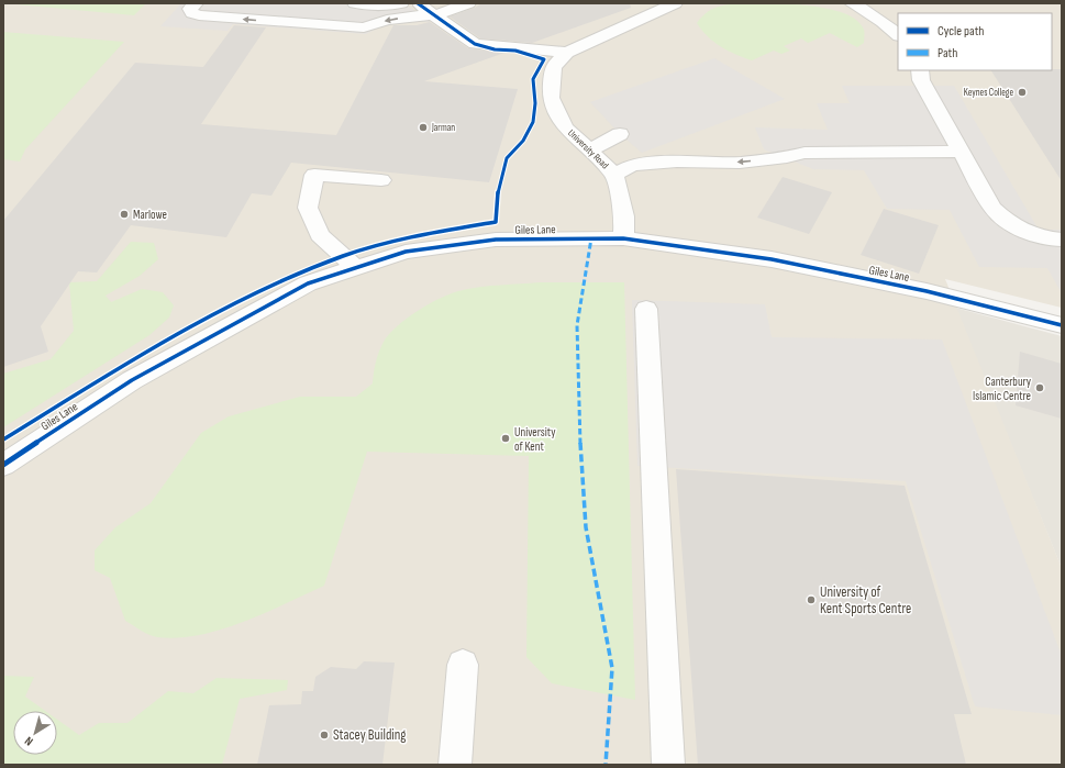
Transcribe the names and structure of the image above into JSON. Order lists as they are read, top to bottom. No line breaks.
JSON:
{"streets":{"street":["University Road","Giles Lane"]},"crossings":[["University Road","Giles Lane"]],"places":["Keynes College","Jarman","Marlowe","Canterbury Islamic Centre","University of Kent","University of Kent Sports Centre","Stacey Building"],"legend":["Cycle path","Path"],"north":"bottom left"}
